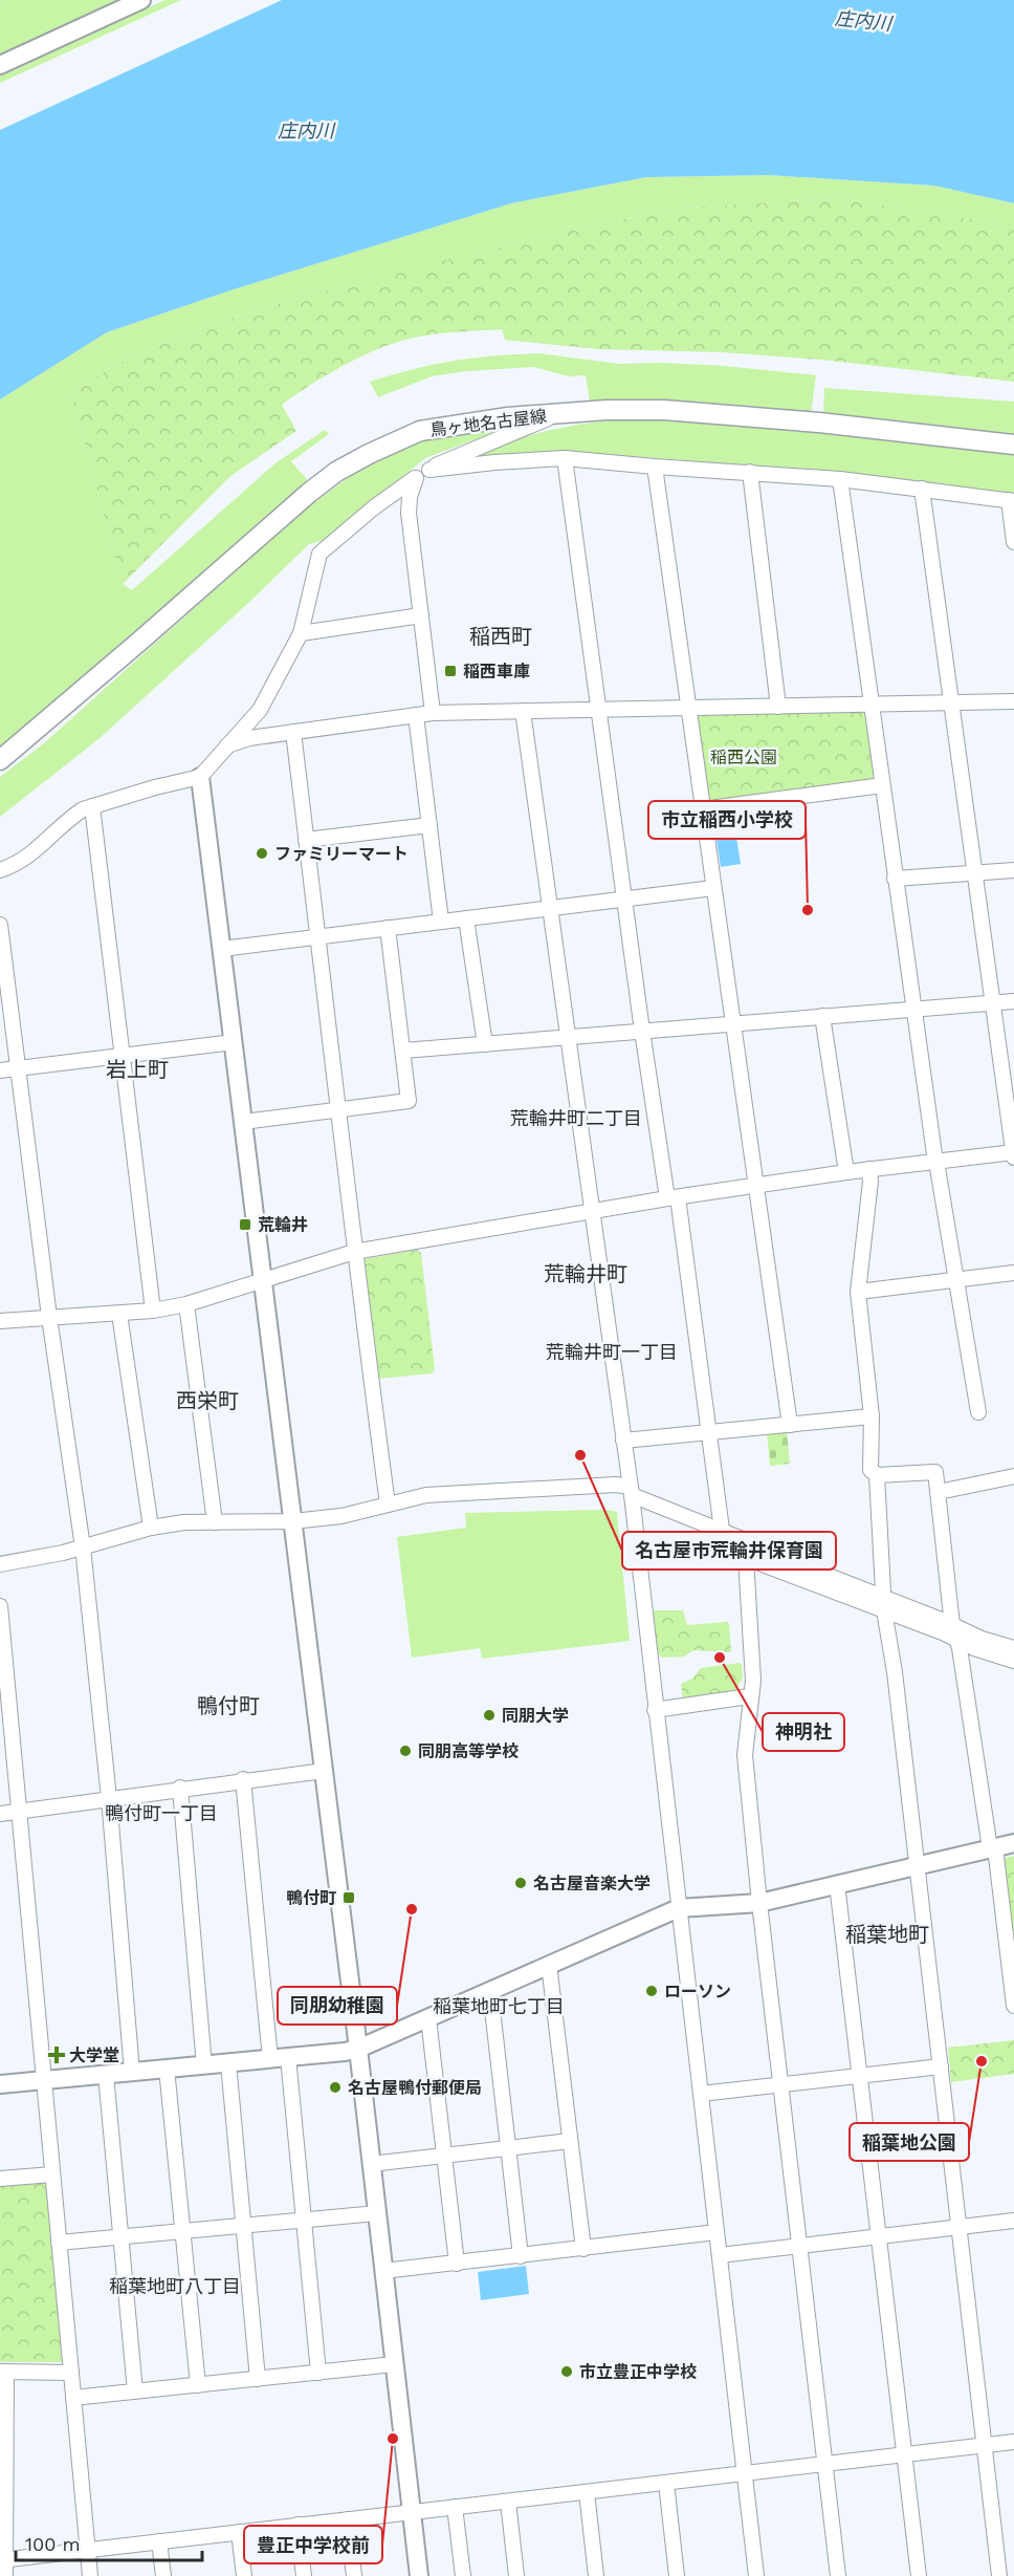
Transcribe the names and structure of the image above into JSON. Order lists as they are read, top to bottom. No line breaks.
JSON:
{"streets":{"main road":["鳥ヶ地名古屋線"]},"districts":["稲西町","岩上町","荒輪井町二丁目","荒輪井町","荒輪井町一丁目","西栄町","鴨付町","鴨付町一丁目","稲葉地町","稲葉地町七丁目","稲葉地町八丁目"],"water":["庄内川"],"parks":["稲西公園"],"places":{"transit":["稲西車庫","荒輪井","鴨付町"],"other":["ファミリーマート","市立稲西小学校","名古屋市荒輪井保育園","神明社","同朋大学","同朋高等学校","名古屋音楽大学","同朋幼稚園","ローソン","稲葉地公園","名古屋鴨付郵便局","市立豊正中学校","豊正中学校前"],"health":["大学堂"]},"scale_bar":"100 m"}
